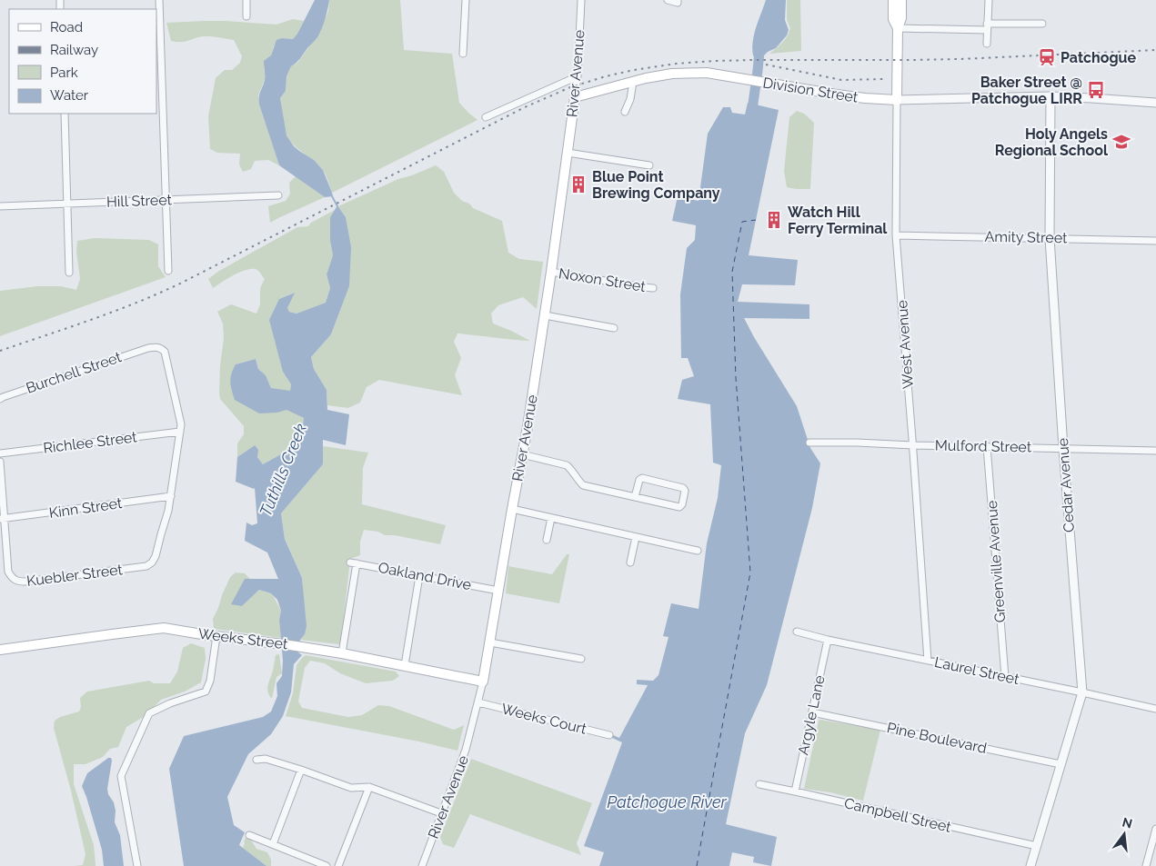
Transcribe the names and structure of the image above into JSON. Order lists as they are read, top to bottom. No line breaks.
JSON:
{"streets":{"main road":["River Avenue","Division Street","West Avenue","Weeks Street"],"street":["Hill Street","Amity Street","Noxon Street","Burchell Street","Richlee Street","Mulford Street","Cedar Avenue","Kinn Street","Greenville Avenue","Kuebler Street","Oakland Drive","Laurel Street","Argyle Lane","Weeks Court","Pine Boulevard","Campbell Street"]},"crossings":[["River Avenue","Division Street"],["River Avenue","Noxon Street"],["River Avenue","Oakland Drive"],["River Avenue","Weeks Street"],["River Avenue","Weeks Court"],["Division Street","West Avenue"],["Division Street","Cedar Avenue"],["Amity Street","West Avenue"],["Amity Street","Cedar Avenue"],["West Avenue","Mulford Street"],["West Avenue","Laurel Street"],["Burchell Street","Richlee Street"],["Mulford Street","Cedar Avenue"],["Mulford Street","Greenville Avenue"],["Cedar Avenue","Laurel Street"],["Cedar Avenue","Pine Boulevard"],["Cedar Avenue","Campbell Street"],["Kinn Street","Kuebler Street"],["Greenville Avenue","Laurel Street"],["Oakland Drive","Weeks Street"],["Laurel Street","Argyle Lane"],["Argyle Lane","Pine Boulevard"],["Argyle Lane","Campbell Street"]],"water":["Tuthills Creek","Patchogue River"],"places":{"station":["Patchogue"],"bus stop":["Baker Street @ Patchogue LIRR"],"school or university":["Holy Angels Regional School"],"building":["Blue Point Brewing Company","Watch Hill Ferry Terminal"]},"legend":["Road","Railway","Park","Water"],"north":"top"}
